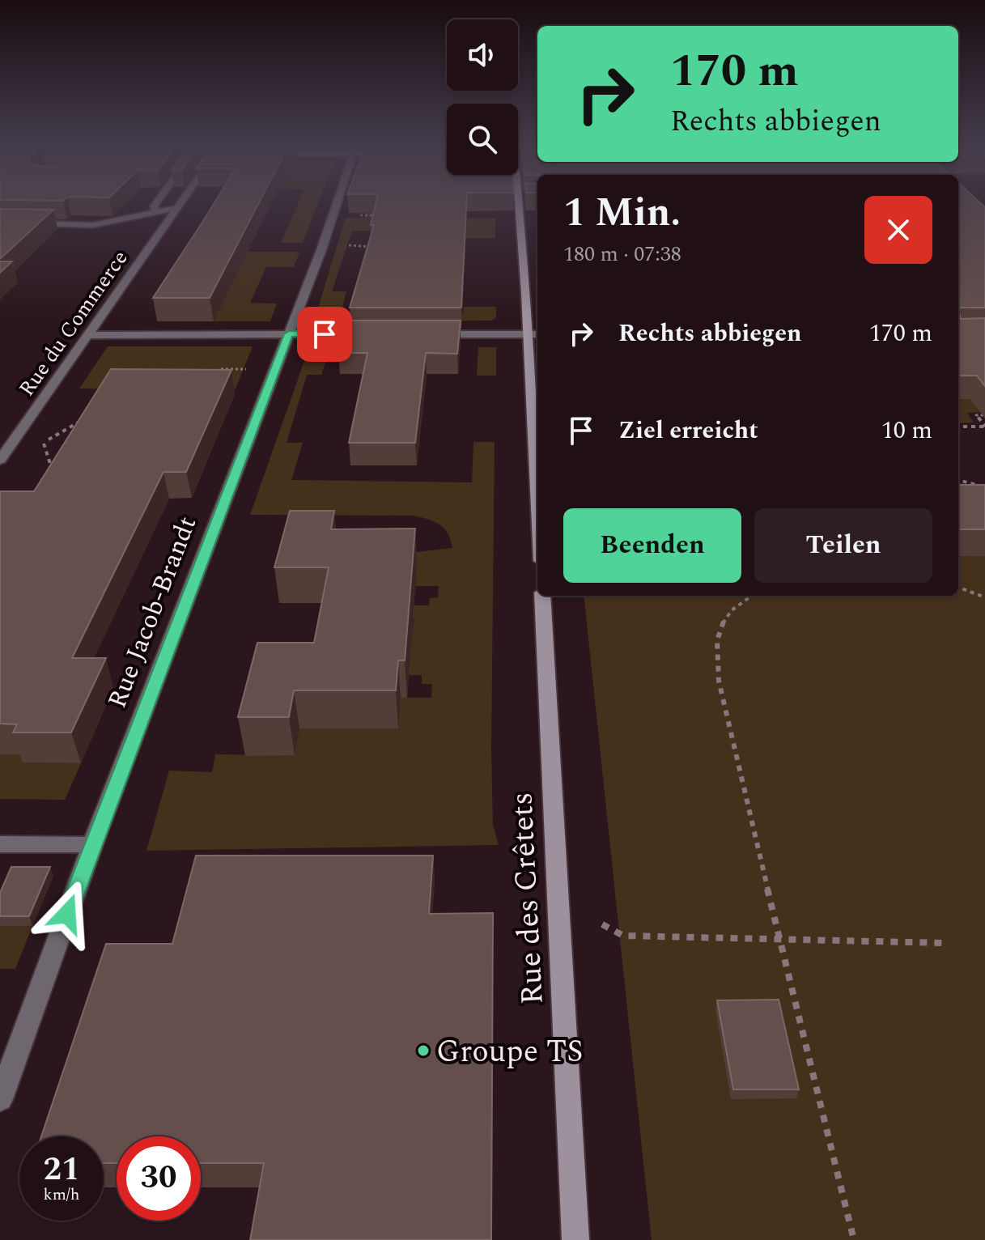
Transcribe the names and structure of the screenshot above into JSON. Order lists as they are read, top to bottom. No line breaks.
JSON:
{"streets":{"main road":["Rue des Crêtets"],"street":["Rue du Commerce","Rue Jacob-Brandt"]},"places":["Groupe TS"],"page":{"turn":["170 m","Rechts abbiegen"],"heading":["1 Min.","180 m · 07:38"],"list":[{"name":"Rechts abbiegen","value":"170 m"},{"name":"Ziel erreicht","value":"10 m"}],"buttons":["Beenden","Teilen"],"speed":"21 km/h","limit":"30"}}
